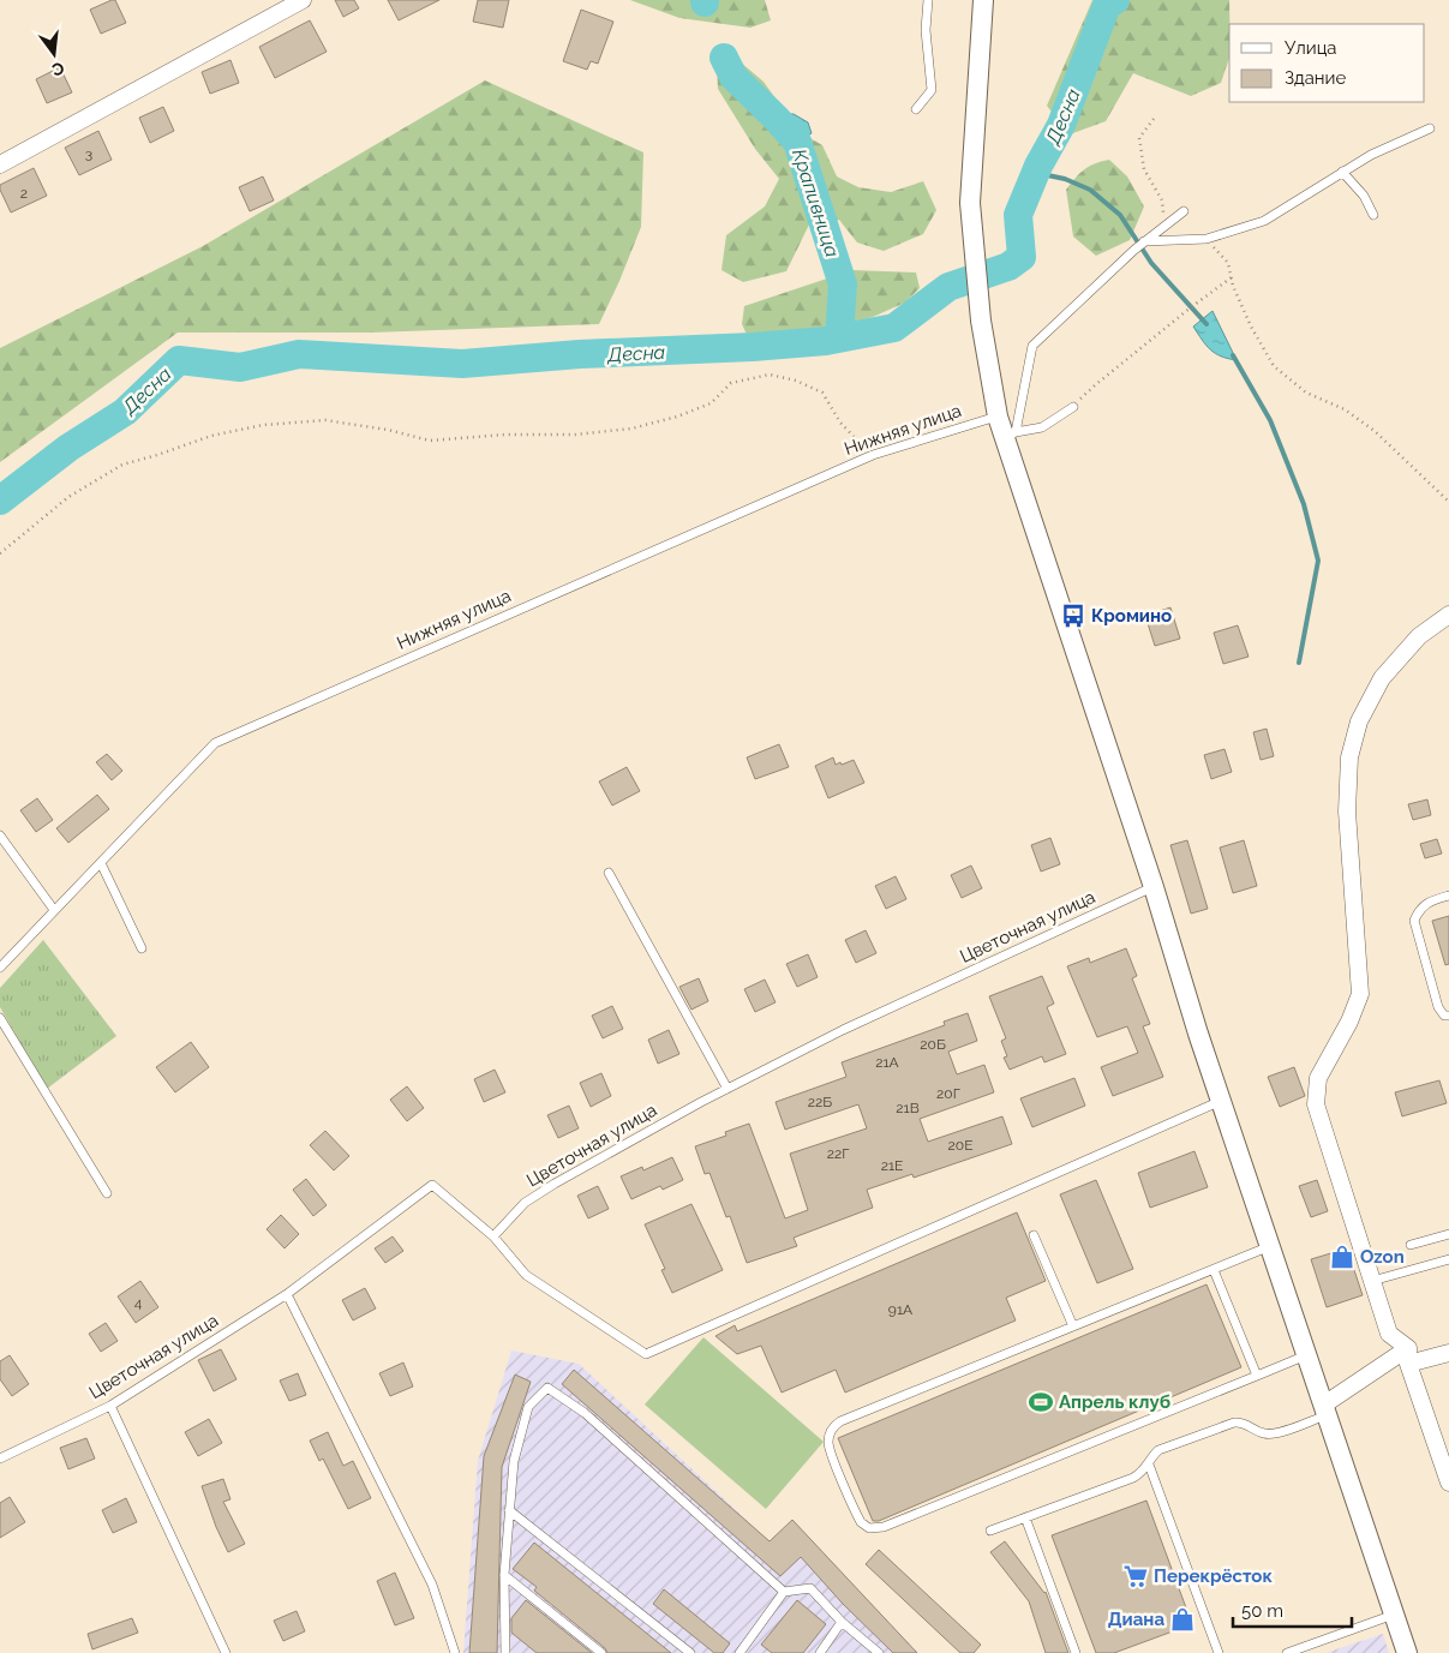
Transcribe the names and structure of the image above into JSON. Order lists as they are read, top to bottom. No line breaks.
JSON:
{"streets":{"lane":["Нижняя улица","Цветочная улица"]},"water":["Десна","Крапивница"],"places":{"bus stop":["Кромино"],"shop":["Ozon","Диана"],"sports":["Апрель клуб"],"supermarket":["Перекрёсток"]},"house_numbers":["3","2","20Б","21А","20Г","22Б","21В","20Е","22Г","21Е","4","91А"],"legend":["Улица","Здание"],"scale_bar":"50 m","north":"bottom"}
